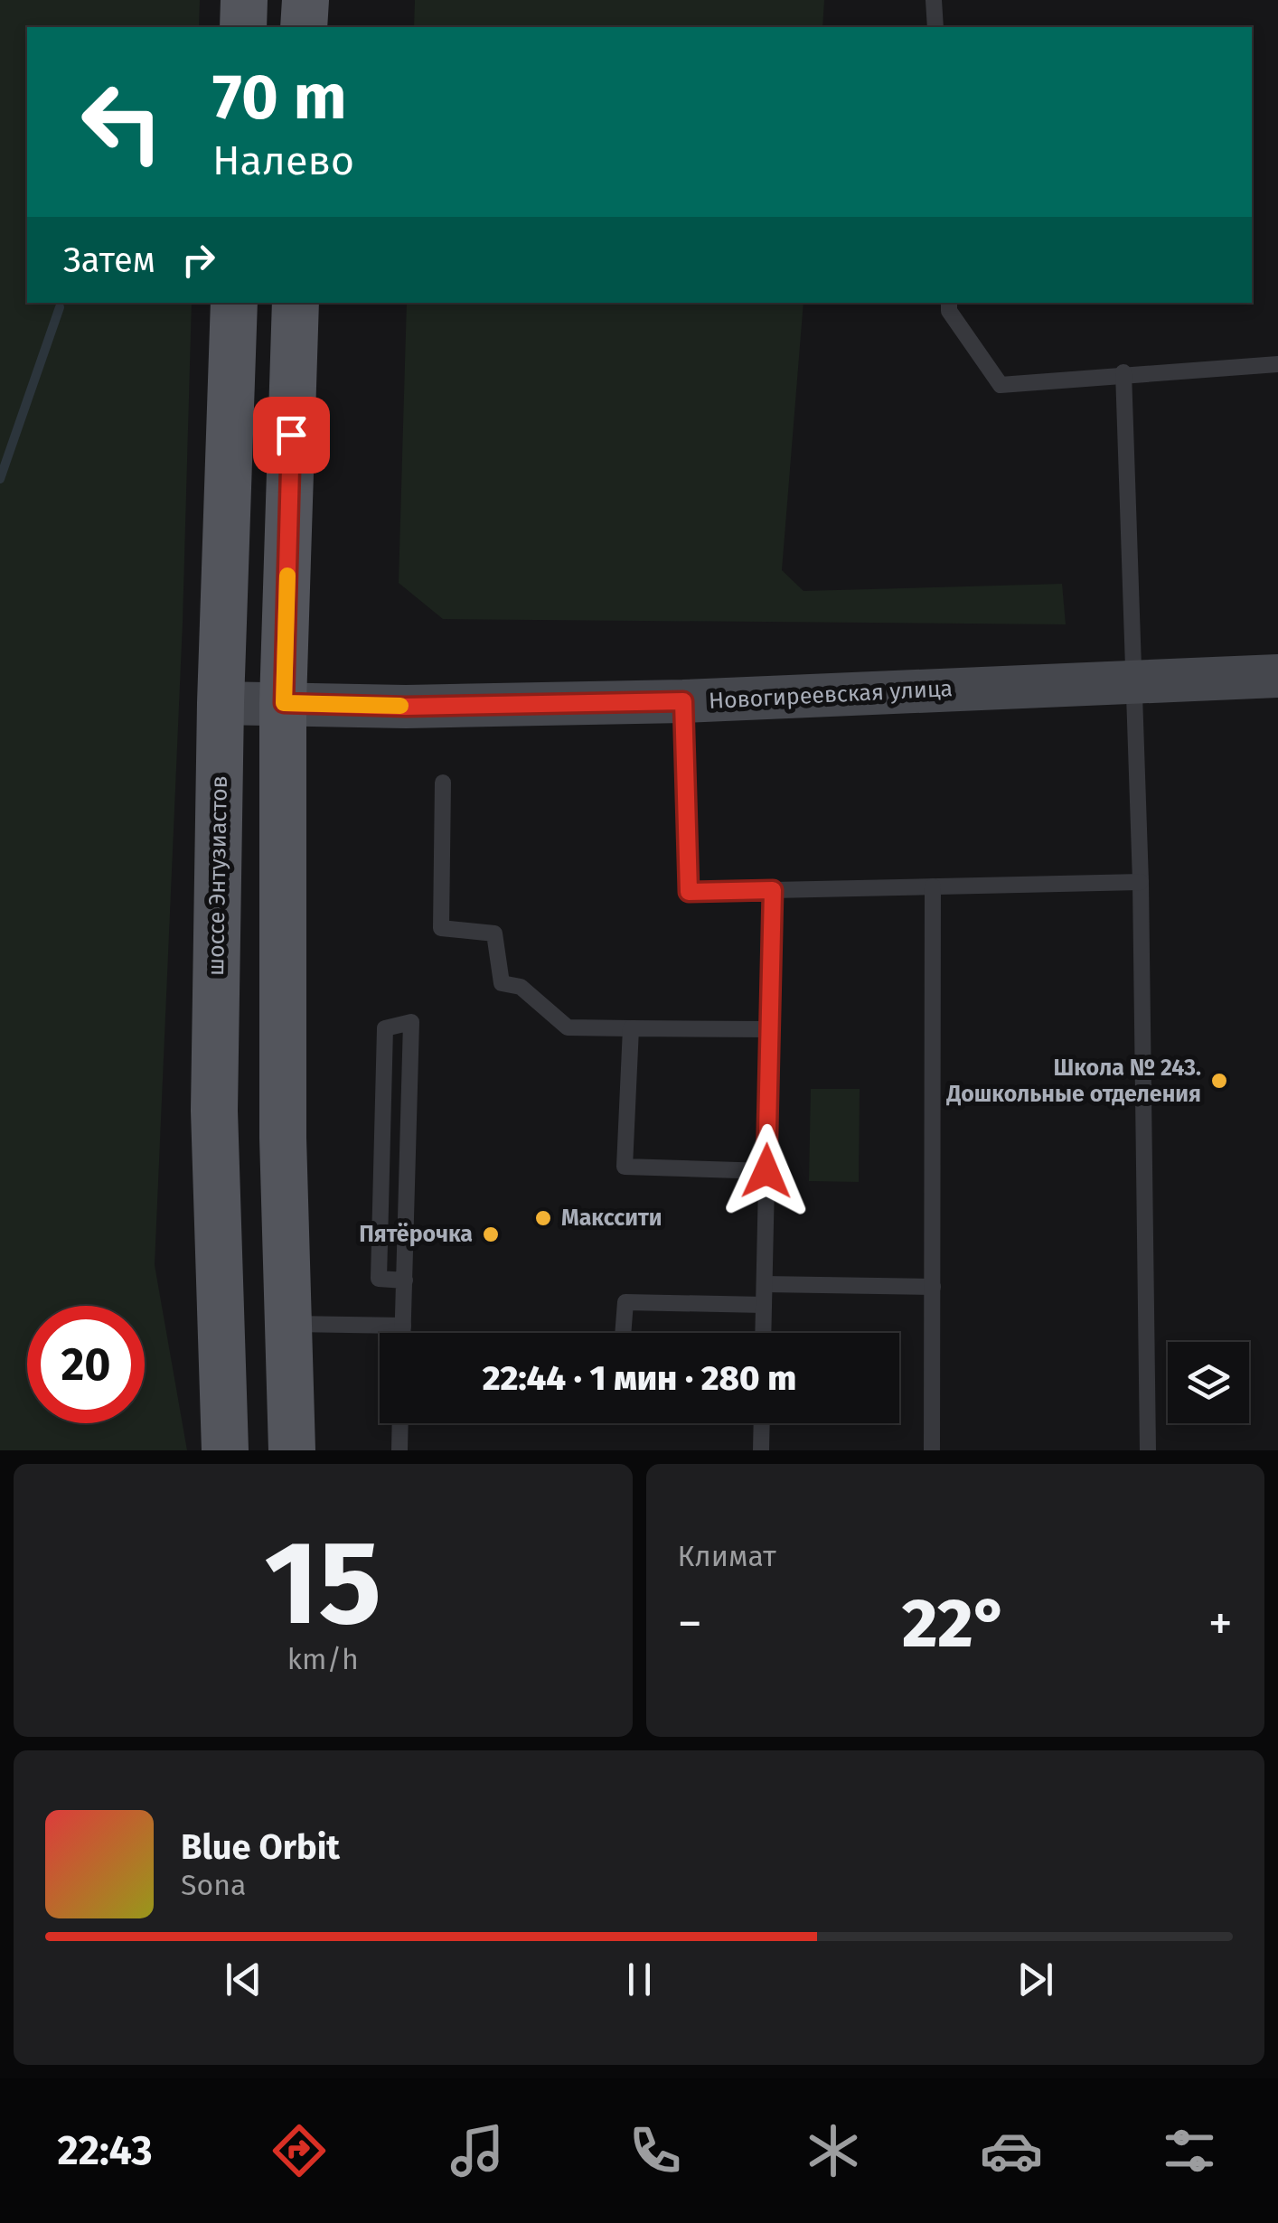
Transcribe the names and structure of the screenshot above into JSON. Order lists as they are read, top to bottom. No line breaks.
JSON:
{"streets":{"main road":["Новогиреевская улица","шоссе Энтузиастов"]},"crossings":[["Новогиреевская улица","шоссе Энтузиастов"]],"places":["Школа № 243. Дошкольные отделения","Макссити","Пятёрочка"],"page":{"turn":["70 m","Налево"],"then":"Затем","limit":"20","trip":"22:44 · 1 мин · 280 m","tile":[["15","km/h"],"Климат"],"heat":["−","22°","+"],"song":["Blue Orbit","Sona"],"tabs":"22:43"}}
